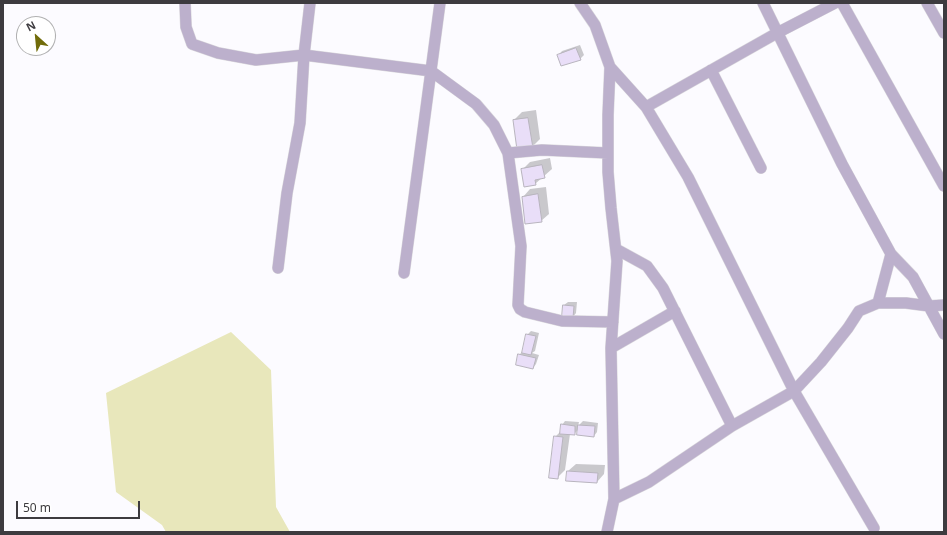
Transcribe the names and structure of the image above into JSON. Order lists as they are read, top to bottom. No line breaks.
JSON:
{"scale_bar":"50 m","north":"top left"}
